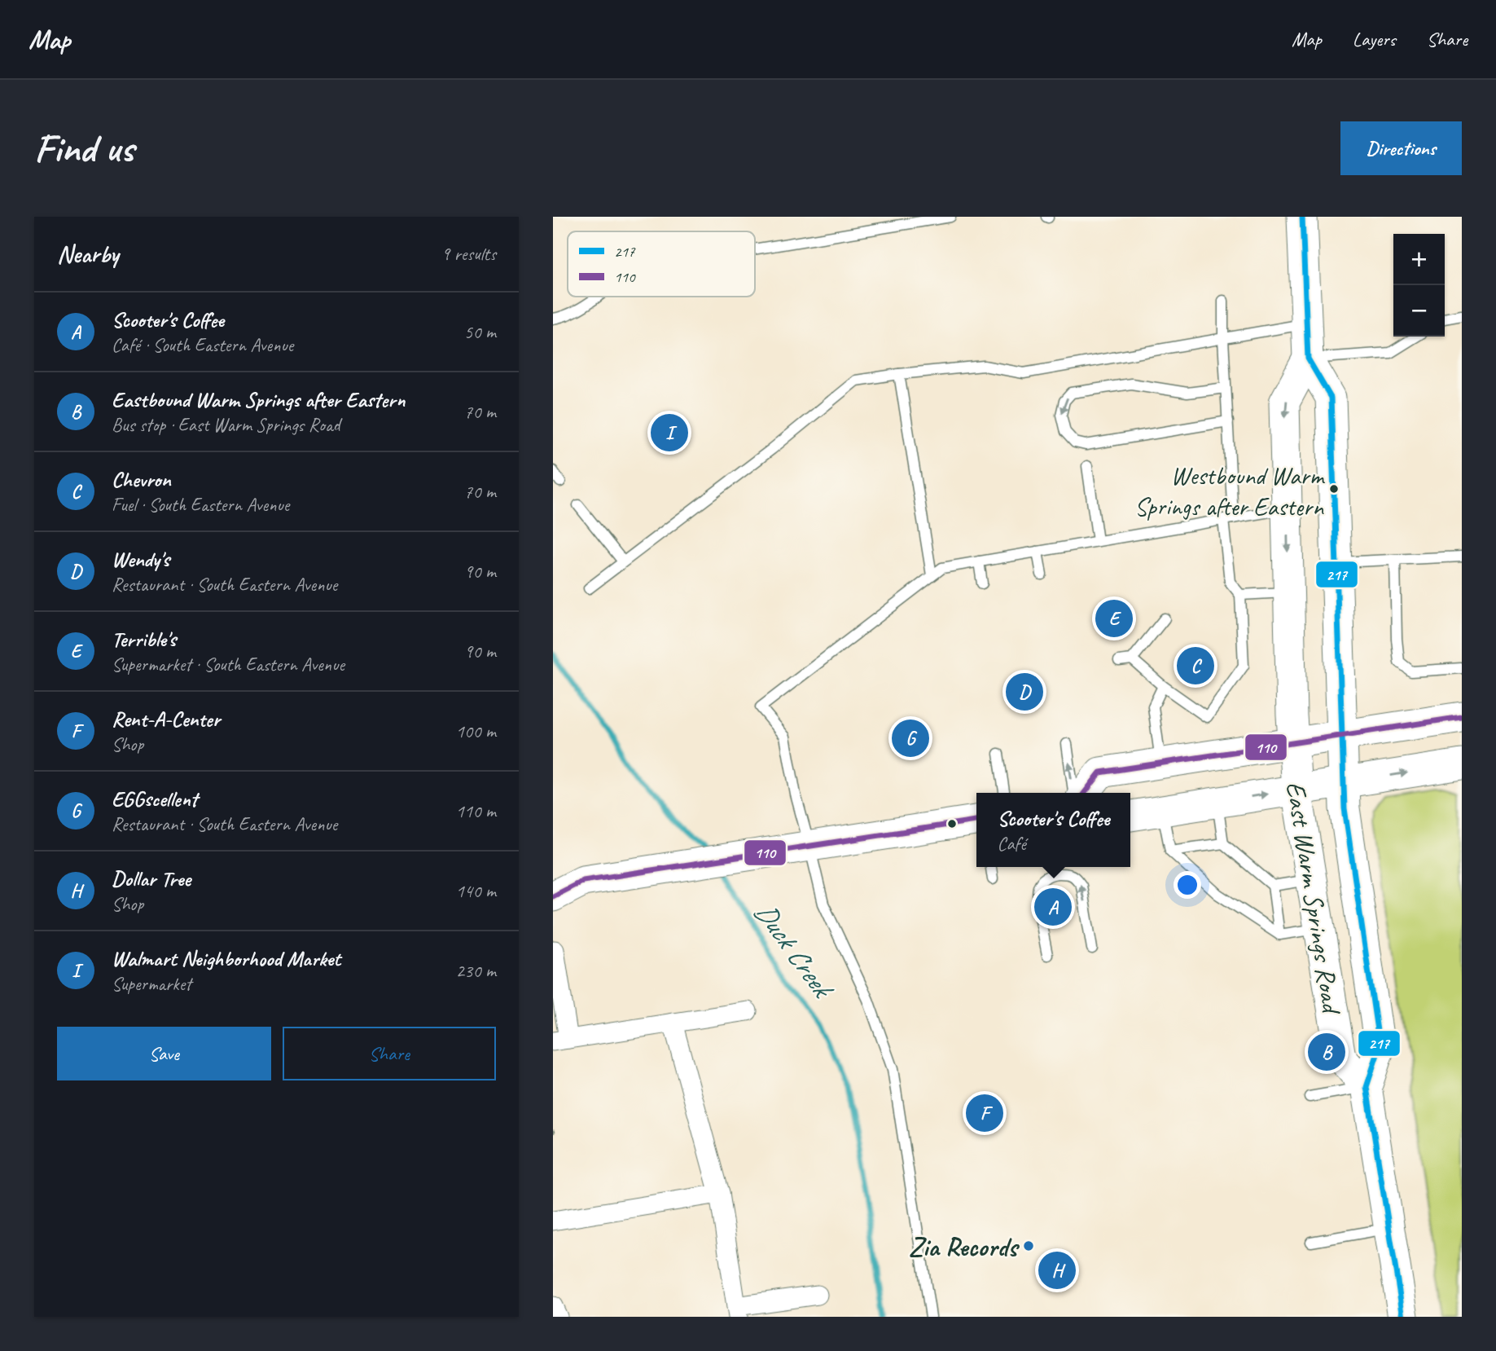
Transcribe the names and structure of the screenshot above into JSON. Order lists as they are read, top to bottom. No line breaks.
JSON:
{"streets":{"main road":["East Warm Springs Road"]},"water":["Duck Creek"],"places":["Westbound Warm Springs after Eastern","Zia Records"],"lines":["transit line 217","transit line 110"],"legend":["217","110"],"page":{"header":"Map","nav":["Map","Layers","Share"],"buttons":["Directions",["Save","Share"]],"title":"Find us","heading":["Nearby","9 results"],"map_buttons":["+","−"],"list":[{"mark":"A","name":"Scooter's Coffee","note":"Café · South Eastern Avenue","value":"50 m"},{"mark":"B","name":"Eastbound Warm Springs after Eastern","note":"Bus stop · East Warm Springs Road","value":"70 m"},{"mark":"C","name":"Chevron","note":"Fuel · South Eastern Avenue","value":"70 m"},{"mark":"D","name":"Wendy's","note":"Restaurant · South Eastern Avenue","value":"90 m"},{"mark":"E","name":"Terrible's","note":"Supermarket · South Eastern Avenue","value":"90 m"},{"mark":"F","name":"Rent-A-Center","note":"Shop","value":"100 m"},{"mark":"G","name":"EGGscellent","note":"Restaurant · South Eastern Avenue","value":"110 m"},{"mark":"H","name":"Dollar Tree","note":"Shop","value":"140 m"},{"mark":"I","name":"Walmart Neighborhood Market","note":"Supermarket","value":"230 m"}],"pins":["I","E","C","D","G","A","B","F","H"],"popup":["Scooter's Coffee","Café"]}}
